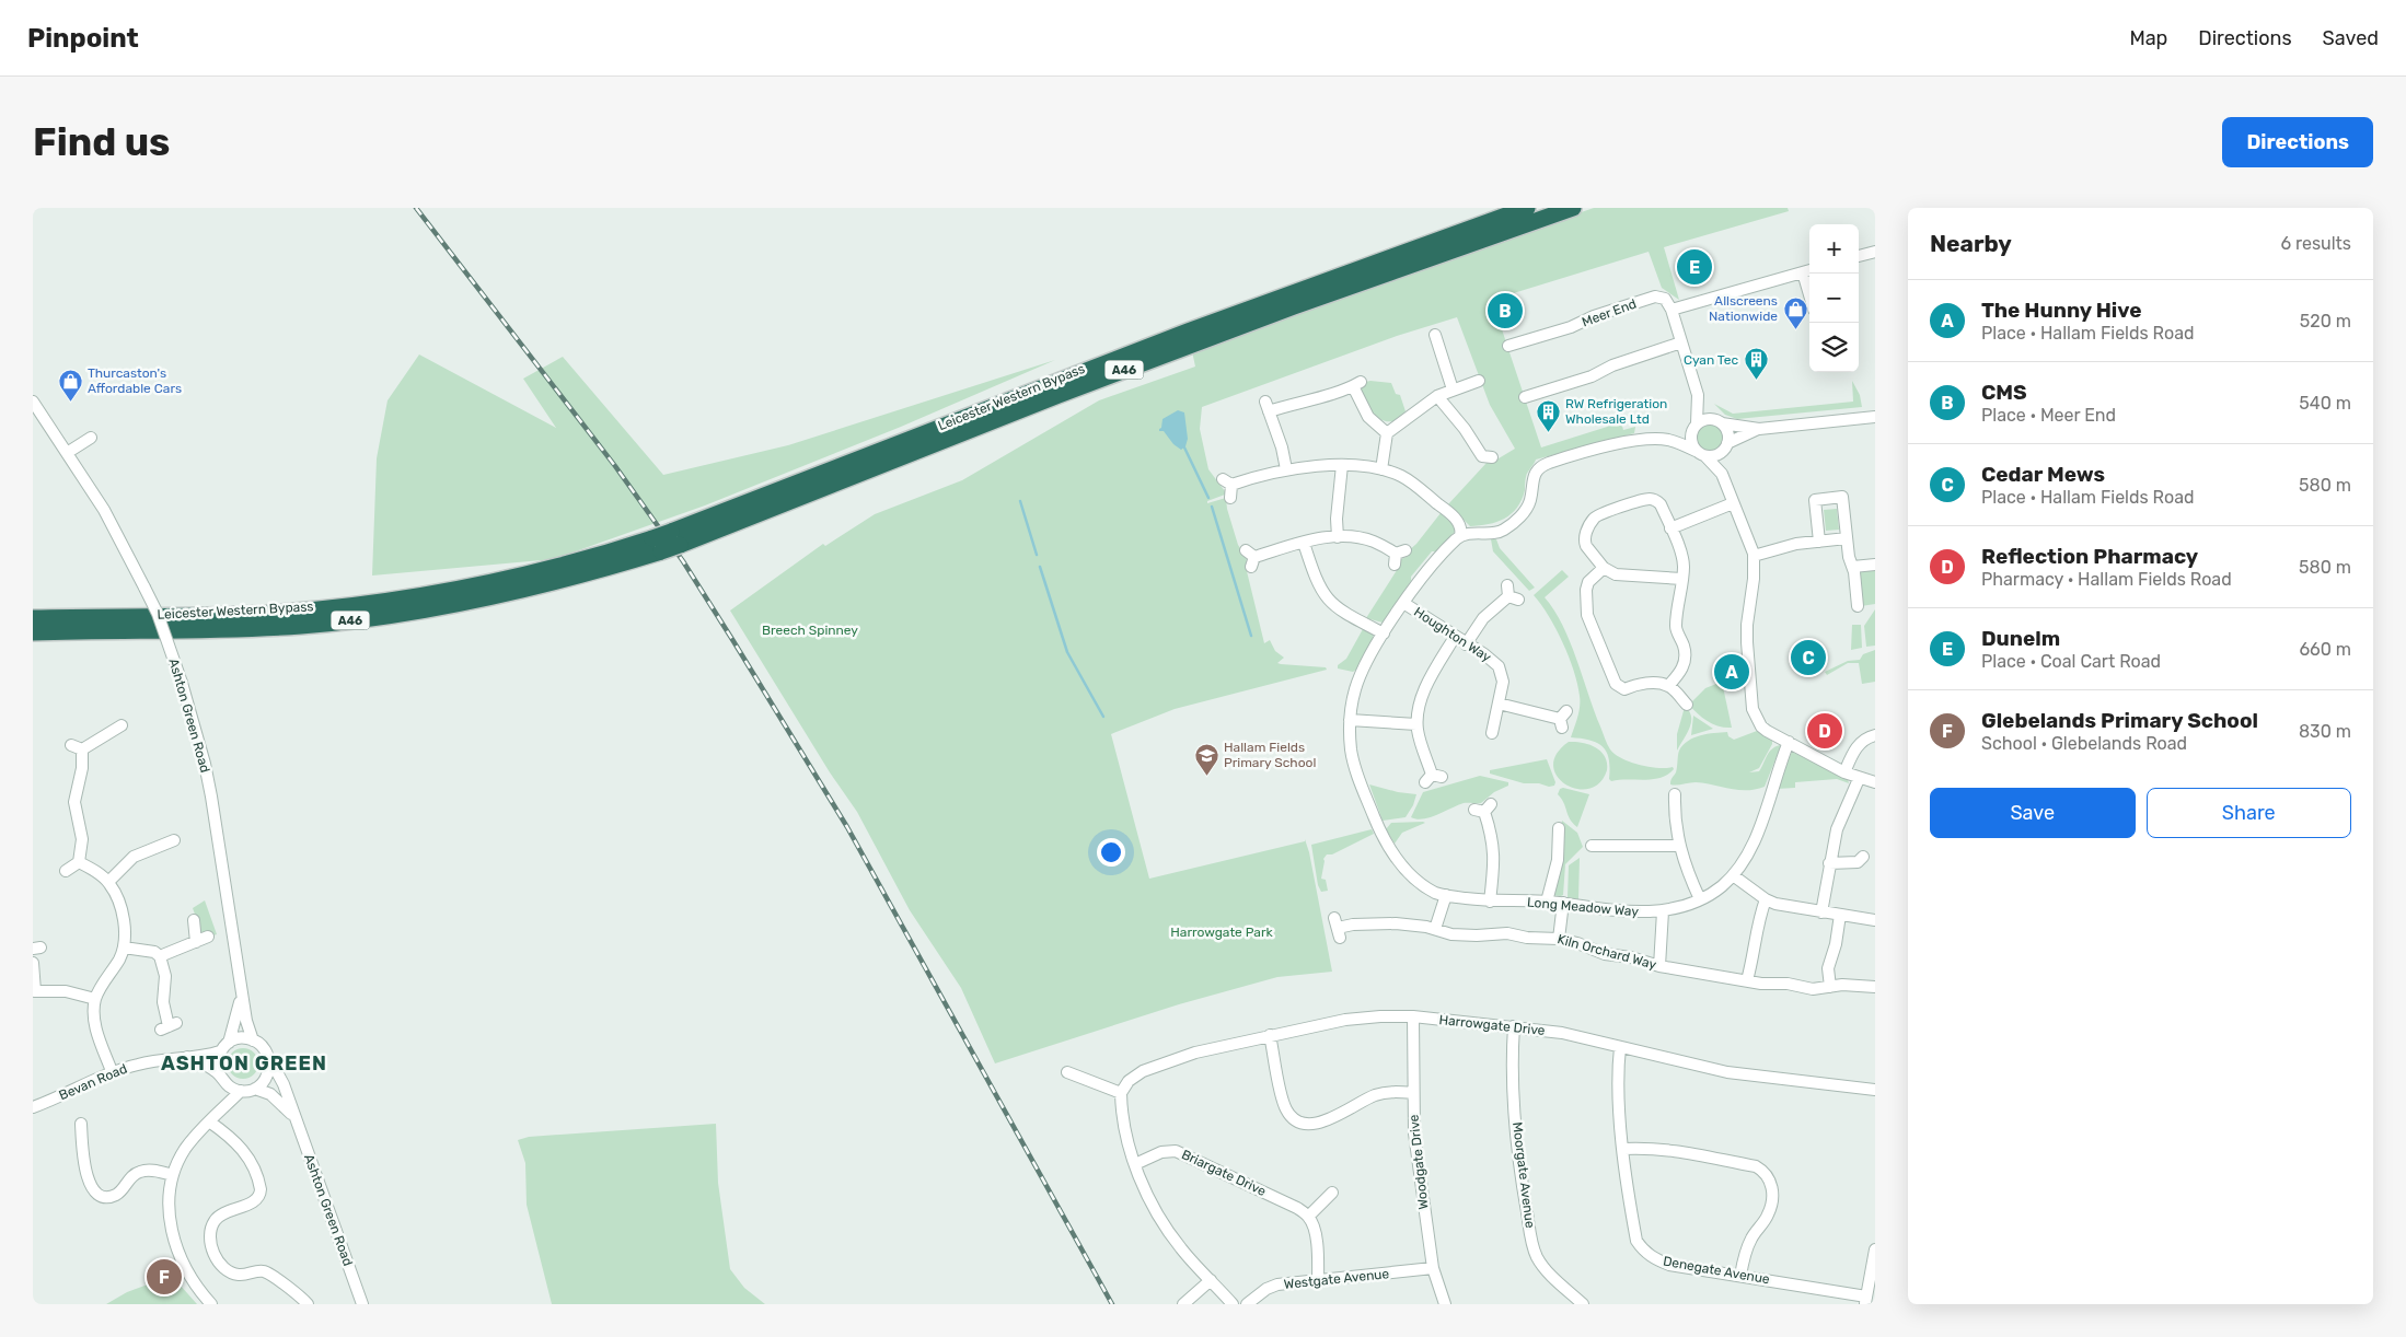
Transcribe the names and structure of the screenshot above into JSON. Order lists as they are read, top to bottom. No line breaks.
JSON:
{"streets":{"highway":["A46","Leicester Western Bypass"],"street":["Meer End","Houghton Way","Ashton Green Road","Long Meadow Way","Kiln Orchard Way","Harrowgate Drive","Bevan Road","Woodgate Drive","Briargate Drive","Moorgate Avenue","Denegate Avenue","Westgate Avenue"]},"crossings":[["A46","Leicester Western Bypass"],["Houghton Way","Long Meadow Way"],["Ashton Green Road","Bevan Road"],["Harrowgate Drive","Woodgate Drive"],["Harrowgate Drive","Moorgate Avenue"],["Harrowgate Drive","Denegate Avenue"],["Woodgate Drive","Westgate Avenue"]],"districts":["ASHTON GREEN"],"parks":["Breech Spinney","Harrowgate Park"],"places":{"shop":["Allscreens Nationwide","Thurcaston's Affordable Cars"],"building":["Cyan Tec","RW Refrigeration Wholesale Ltd"],"school or university":["Hallam Fields Primary School"]},"page":{"header":"Pinpoint","nav":["Map","Directions","Saved"],"buttons":["Directions",["Save","Share"]],"title":"Find us","heading":["Nearby","6 results"],"map_buttons":["+","−"],"pins":["E","B","C","A","D","F"],"list":[{"mark":"A","name":"The Hunny Hive","note":"Place · Hallam Fields Road","value":"520 m"},{"mark":"B","name":"CMS","note":"Place · Meer End","value":"540 m"},{"mark":"C","name":"Cedar Mews","note":"Place · Hallam Fields Road","value":"580 m"},{"mark":"D","name":"Reflection Pharmacy","note":"Pharmacy · Hallam Fields Road","value":"580 m"},{"mark":"E","name":"Dunelm","note":"Place · Coal Cart Road","value":"660 m"},{"mark":"F","name":"Glebelands Primary School","note":"School · Glebelands Road","value":"830 m"}]}}
